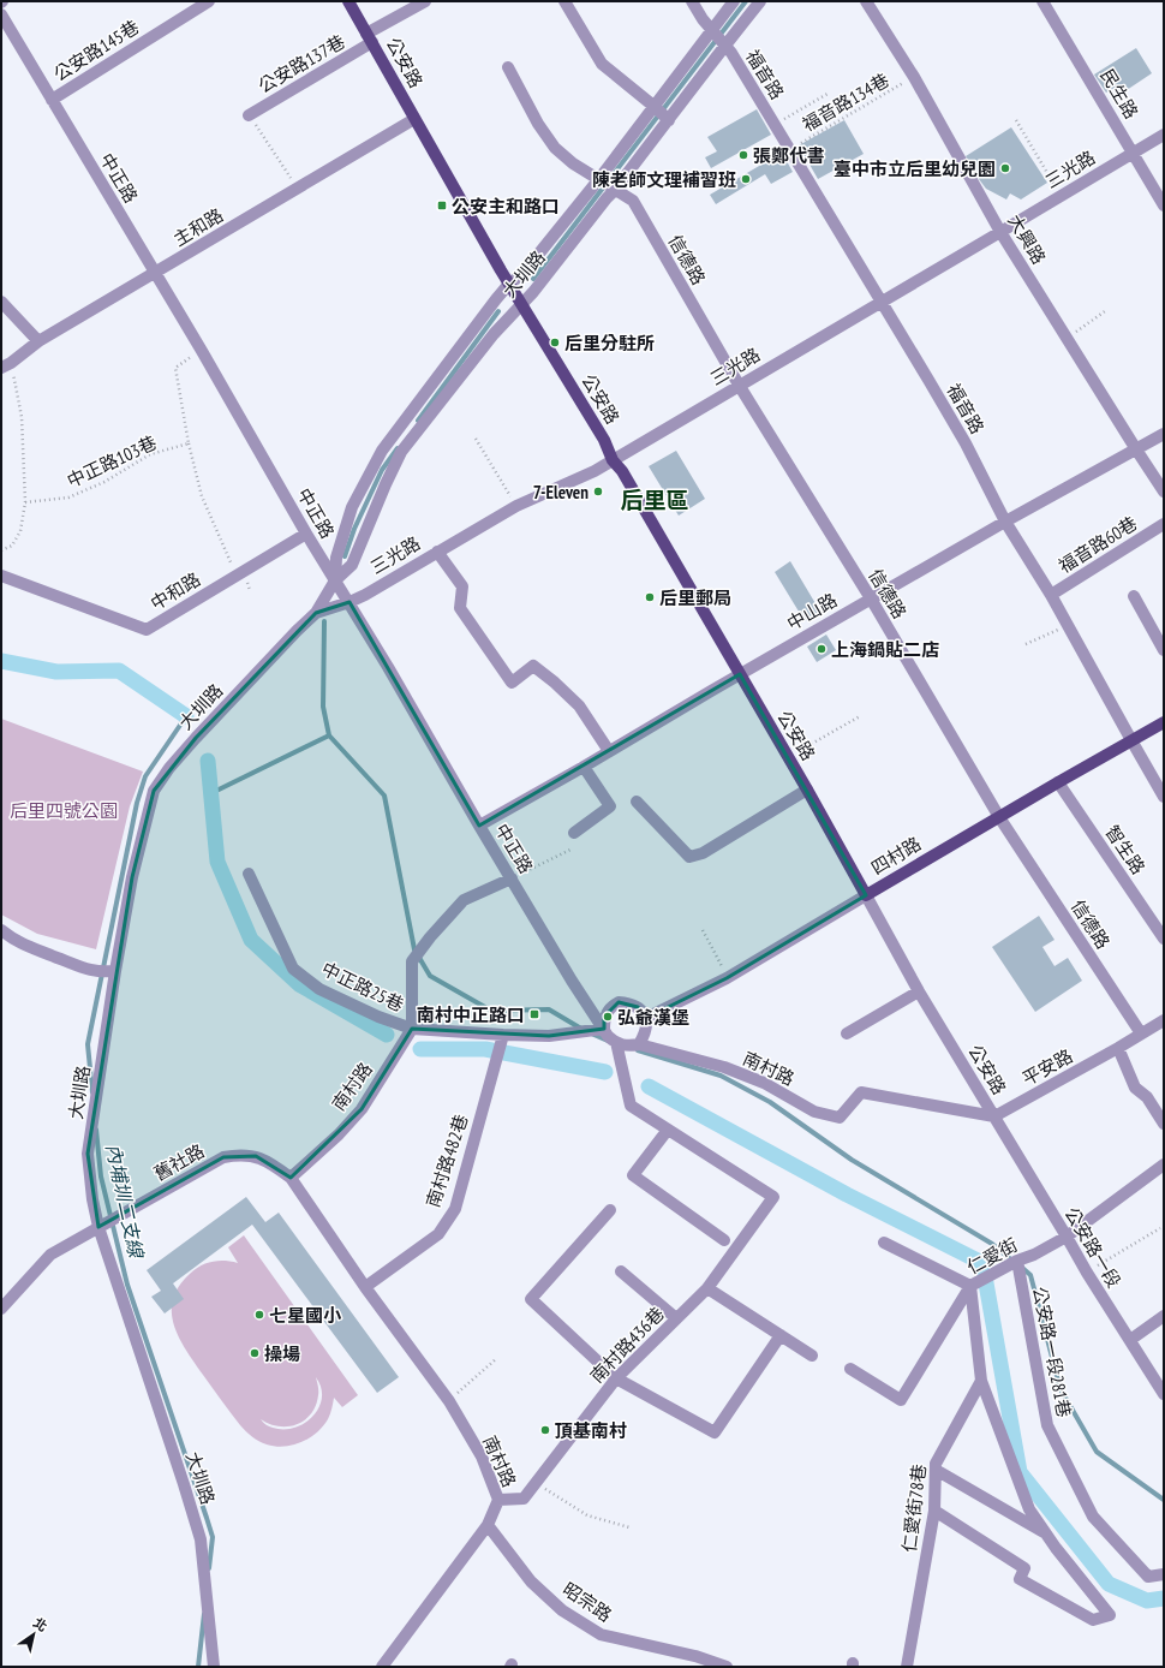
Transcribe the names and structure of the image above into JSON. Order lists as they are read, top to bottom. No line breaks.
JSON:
{"streets":{"main road":["公安路","四村路"],"street":["公安路145巷","公安路137巷","福音路","民生路","三光路","中正路","主和路","大興路","信德路","大圳路","福音路60巷","中和路","中山路","智生路","中正路25巷","平安路","南村路","南村路482巷","舊社路","公安路一段","仁愛街","南村路436巷","公安路一段281巷","仁愛街78巷","昭宗路"],"path":["福音路134巷","中正路103巷"]},"crossings":[["公安路145巷","中正路"],["公安路","公安路137巷"],["公安路","三光路"],["公安路","主和路"],["公安路","大圳路"],["公安路","中山路"],["公安路","四村路"],["公安路","平安路"],["公安路","南村路"],["公安路","公安路一段"],["福音路","福音路134巷"],["福音路","三光路"],["福音路","大圳路"],["福音路","福音路60巷"],["福音路","中山路"],["福音路","四村路"],["民生路","三光路"],["福音路134巷","大興路"],["三光路","中正路"],["三光路","大興路"],["三光路","信德路"],["三光路","大圳路"],["中正路","主和路"],["中正路","大圳路"],["中正路","中和路"],["中正路","中山路"],["中正路","四村路"],["中正路","中正路25巷"],["中正路","南村路"],["大興路","中山路"],["信德路","大圳路"],["信德路","中山路"],["信德路","四村路"],["信德路","平安路"],["大圳路","舊社路"],["智生路","四村路"],["四村路","南村路"],["中正路25巷","南村路"],["平安路","南村路"],["平安路","公安路一段"],["南村路","南村路482巷"],["南村路","舊社路"],["南村路","公安路一段"],["南村路","南村路436巷"],["南村路","昭宗路"],["公安路一段","仁愛街"],["仁愛街","公安路一段281巷"]],"districts":["后里區"],"water":["內埔圳二支線"],"parks":["后里四號公園"],"places":{"other":["張鄭代書","臺中市立后里幼兒園","陳老師文理補習班","后里分駐所","7-Eleven","后里郵局","上海鍋貼二店","弘爺漢堡","七星國小","操場","頂基南村"],"transit":["公安主和路口","南村中正路口"]},"north":"top right"}
